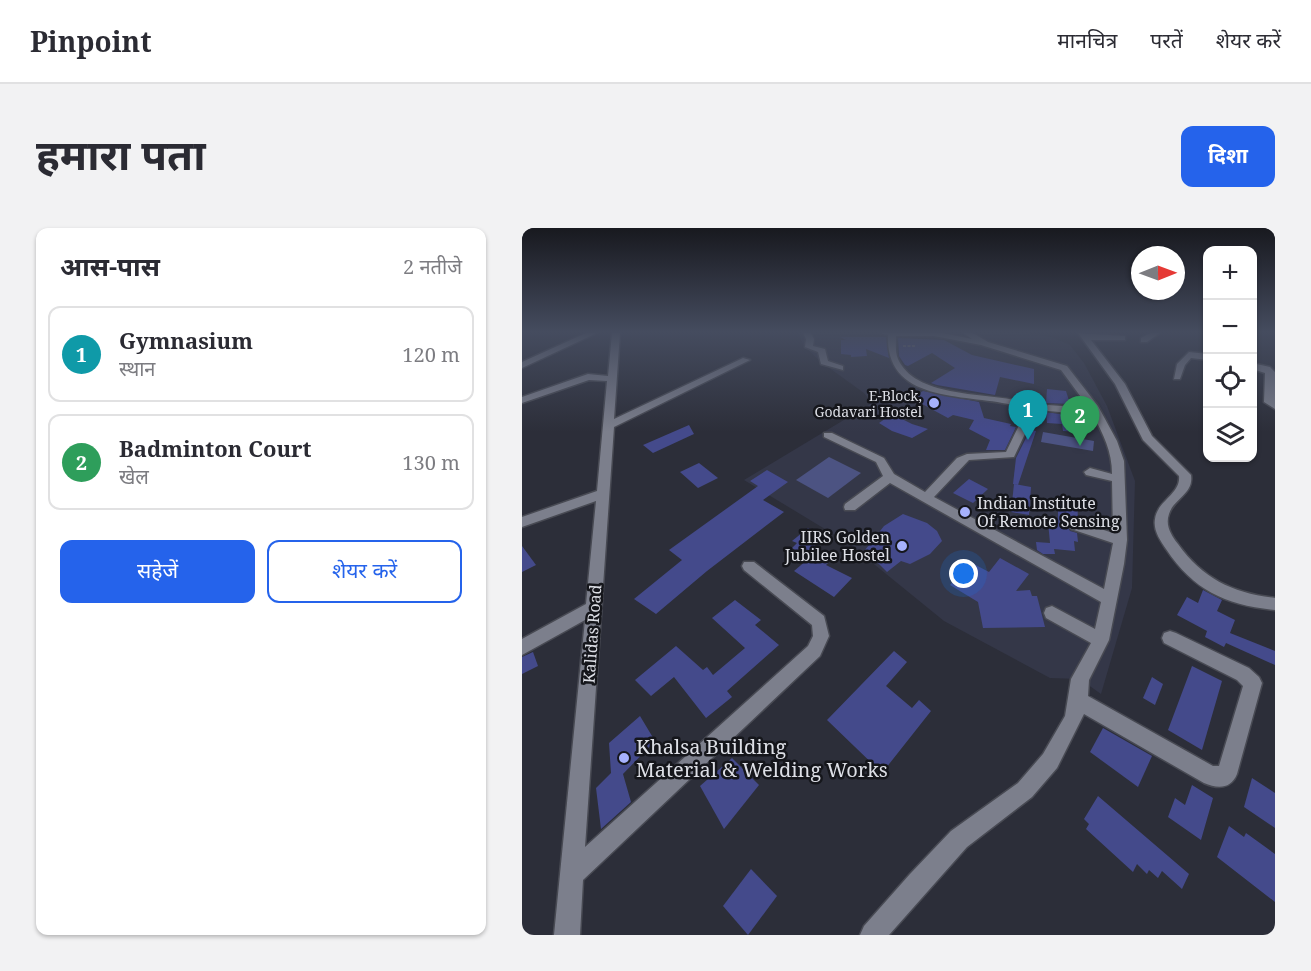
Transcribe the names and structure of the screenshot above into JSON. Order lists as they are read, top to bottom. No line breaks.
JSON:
{"streets":{"street":["Kalidas Road"]},"places":["E-Block, Godavari Hostel","Indian Institute Of Remote Sensing","IIRS Golden Jubilee Hostel","Khalsa Building Material & Welding Works"],"north":"right","page":{"header":"Pinpoint","nav":["मानचित्र","परतें","शेयर करें"],"title":"हमारा पता","buttons":["दिशा",["सहेजें","शेयर करें"]],"heading":["आस-पास","2 नतीजे"],"map_buttons":["+","−"],"list":[{"mark":"1","name":"Gymnasium","note":"स्थान","value":"120 m"},{"mark":"2","name":"Badminton Court","note":"खेल","value":"130 m"}],"pins":["1","2"]}}
